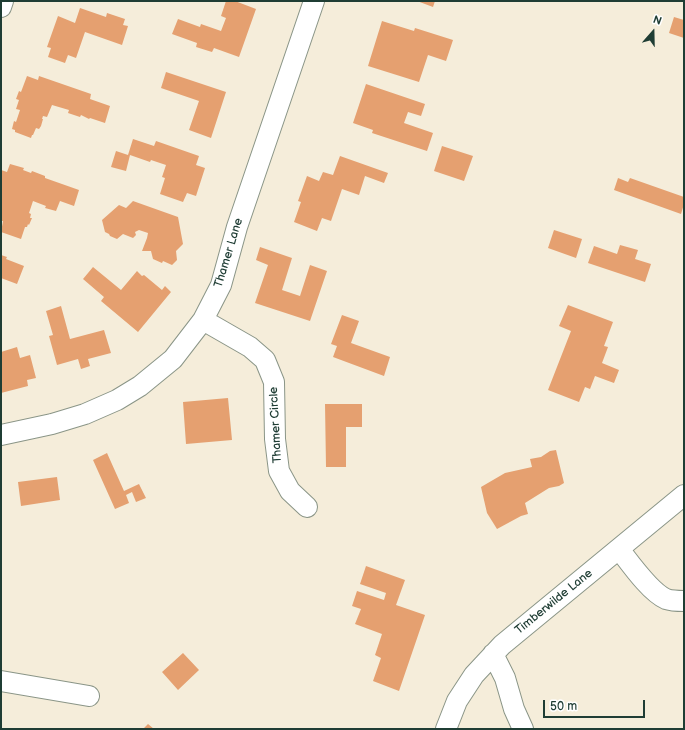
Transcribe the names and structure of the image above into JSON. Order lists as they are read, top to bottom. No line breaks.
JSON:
{"streets":{"street":["Thamer Lane","Thamer Circle","Timberwilde Lane"]},"crossings":[["Thamer Lane","Thamer Circle"]],"scale_bar":"50 m","north":"top"}
